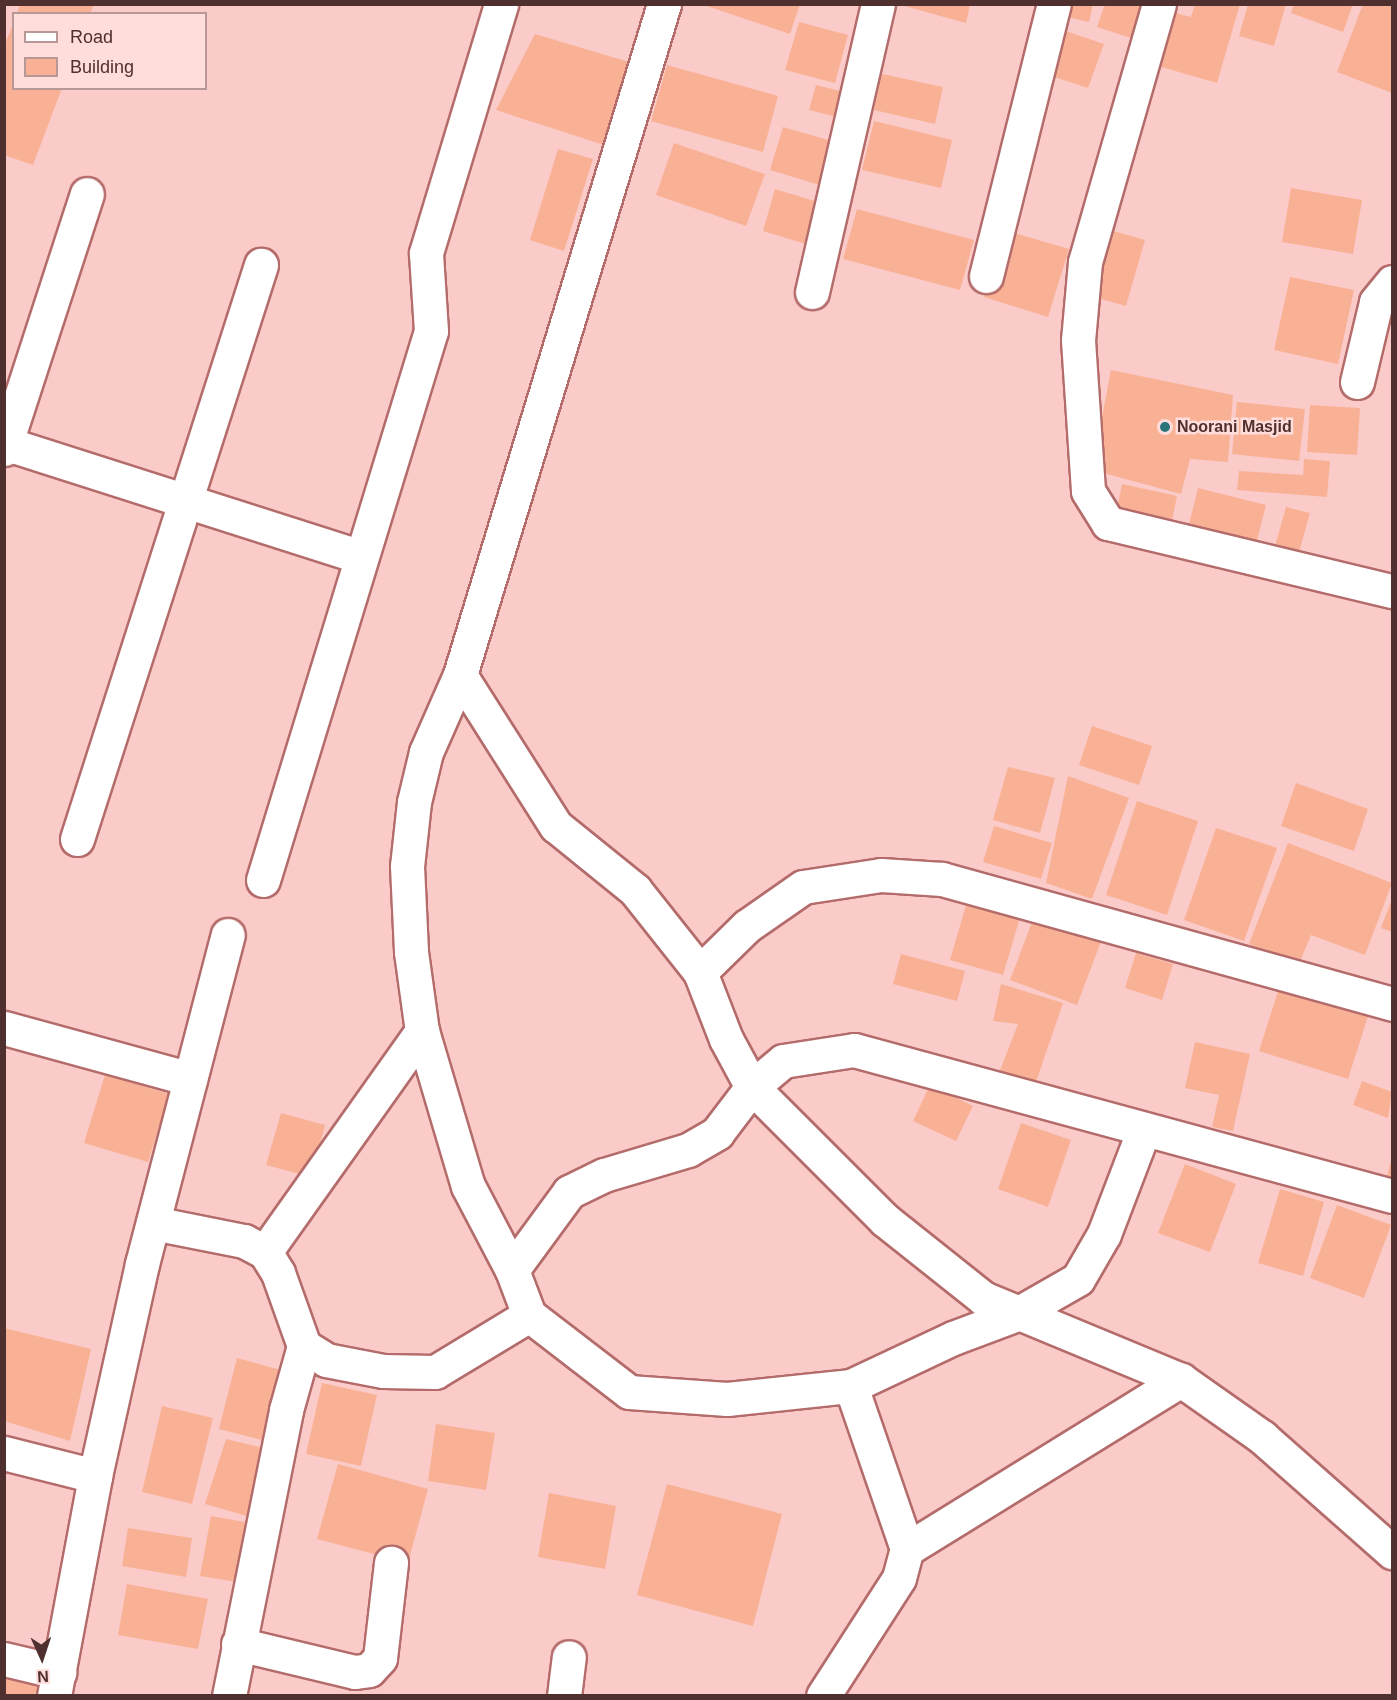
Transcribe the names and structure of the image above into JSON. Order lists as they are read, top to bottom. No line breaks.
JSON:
{"places":["Noorani Masjid"],"legend":["Road","Building"],"north":"bottom"}
